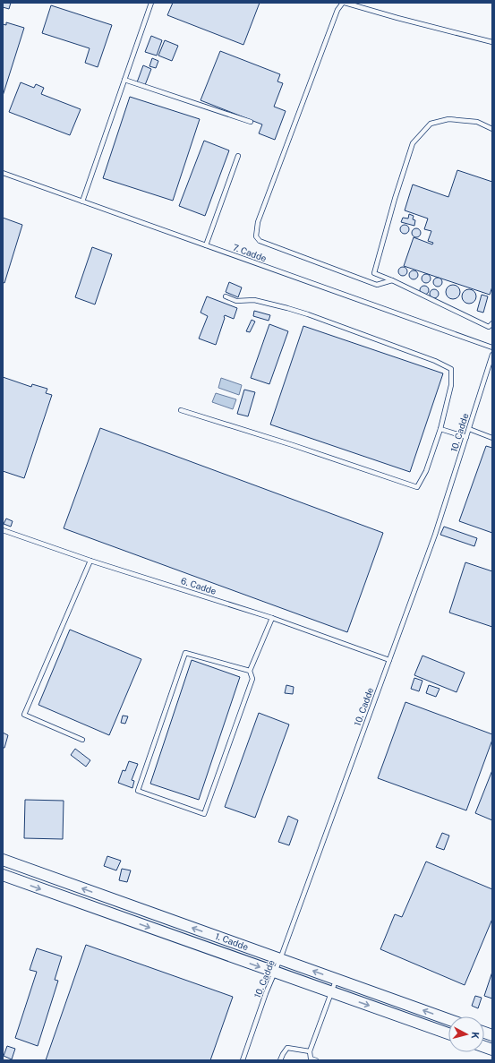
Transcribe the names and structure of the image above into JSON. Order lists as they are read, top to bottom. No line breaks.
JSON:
{"streets":{"street":["1. Cadde"],"lane":["7. Cadde","10. Cadde","6. Cadde"]},"crossings":[["10. Cadde","6. Cadde"],["10. Cadde","1. Cadde"]],"north":"right"}
